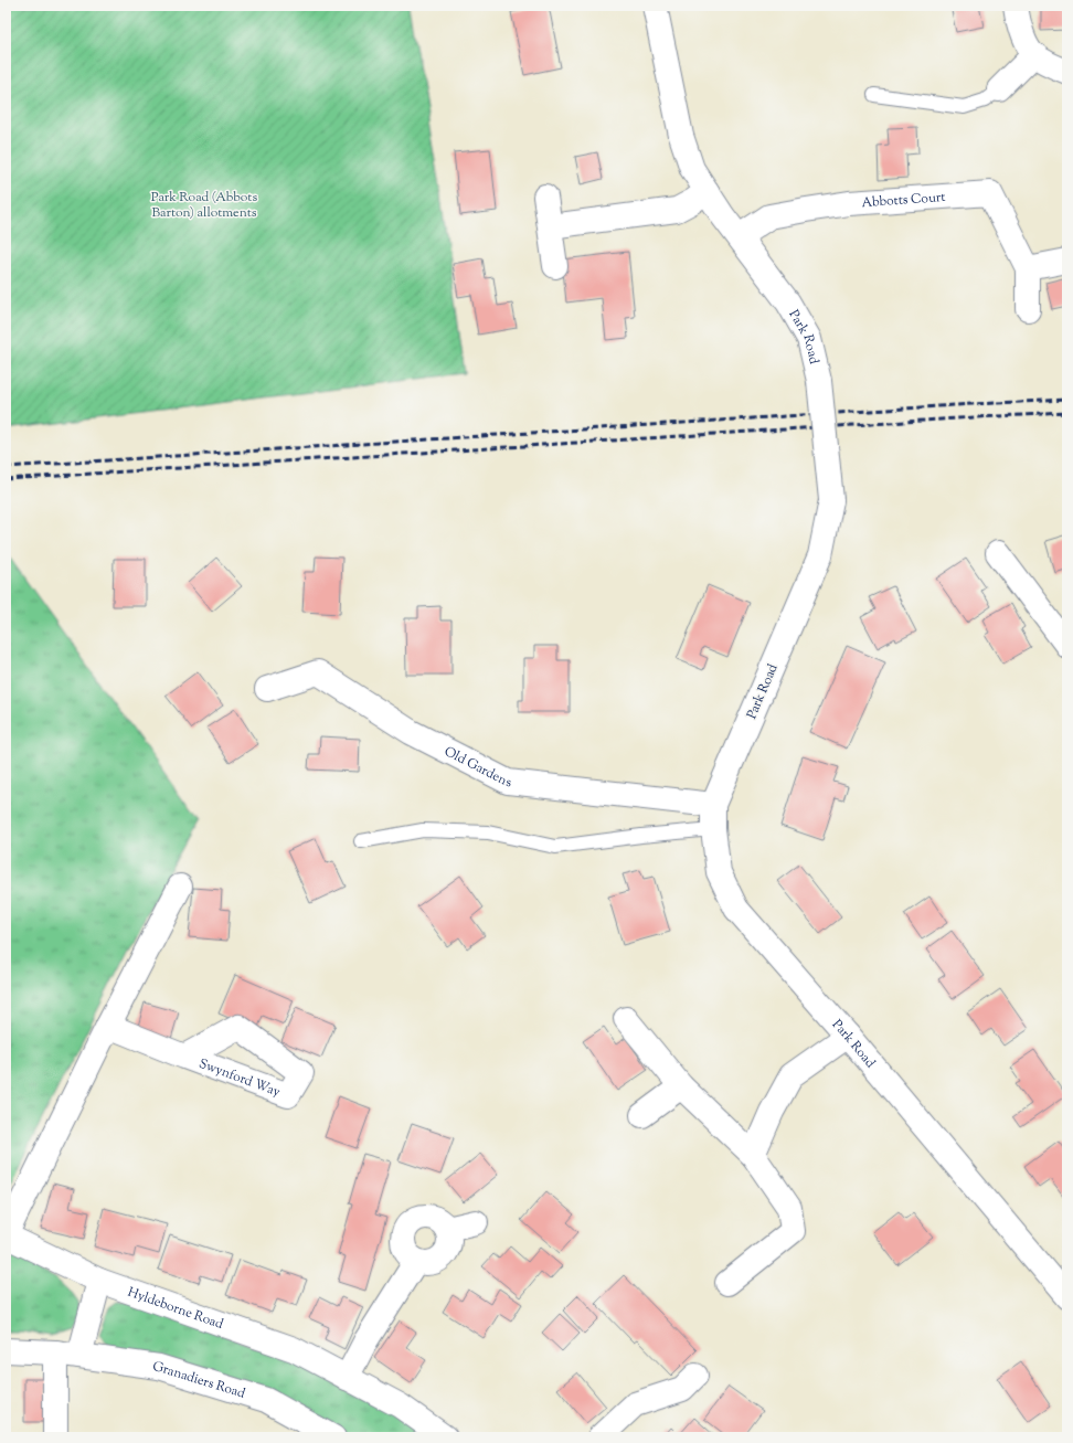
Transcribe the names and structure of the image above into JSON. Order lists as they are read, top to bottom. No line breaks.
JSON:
{"streets":{"street":["Abbotts Court","Park Road","Old Gardens","Swynford Way","Hyldeborne Road","Granadiers Road"]},"crossings":[["Abbotts Court","Park Road"],["Park Road","Old Gardens"]],"parks":["Park Road (Abbots Barton) allotments"]}
